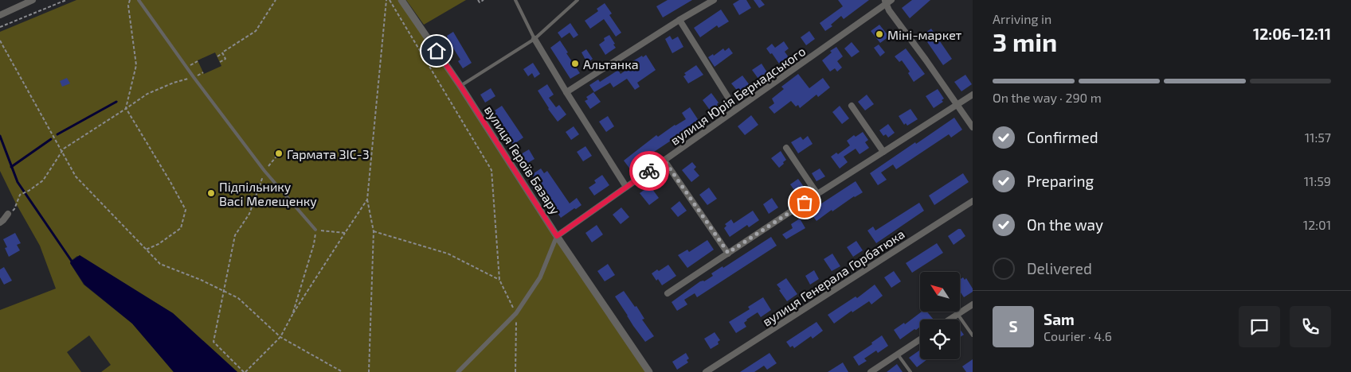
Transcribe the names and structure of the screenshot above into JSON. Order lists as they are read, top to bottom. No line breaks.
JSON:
{"streets":{"street":["вулиця Юрія Бернадського","вулиця Героїв Базару","вулиця Генерала Горбатюка"]},"crossings":[["вулиця Юрія Бернадського","вулиця Героїв Базару"]],"places":["Міні-маркет","Альтанка","Гармата ЗІС-3","Підпільнику Васі Мелещенку"],"north":"top left","page":{"heading":["3 min","Arriving in","12:06–12:11"],"panel":["Sam","Courier · 4.6"],"bar":"On the way · 290 m","list":[["Confirmed","11:57"],["Preparing","11:59"],["On the way","12:01"],"Delivered"],"round":"S"}}
